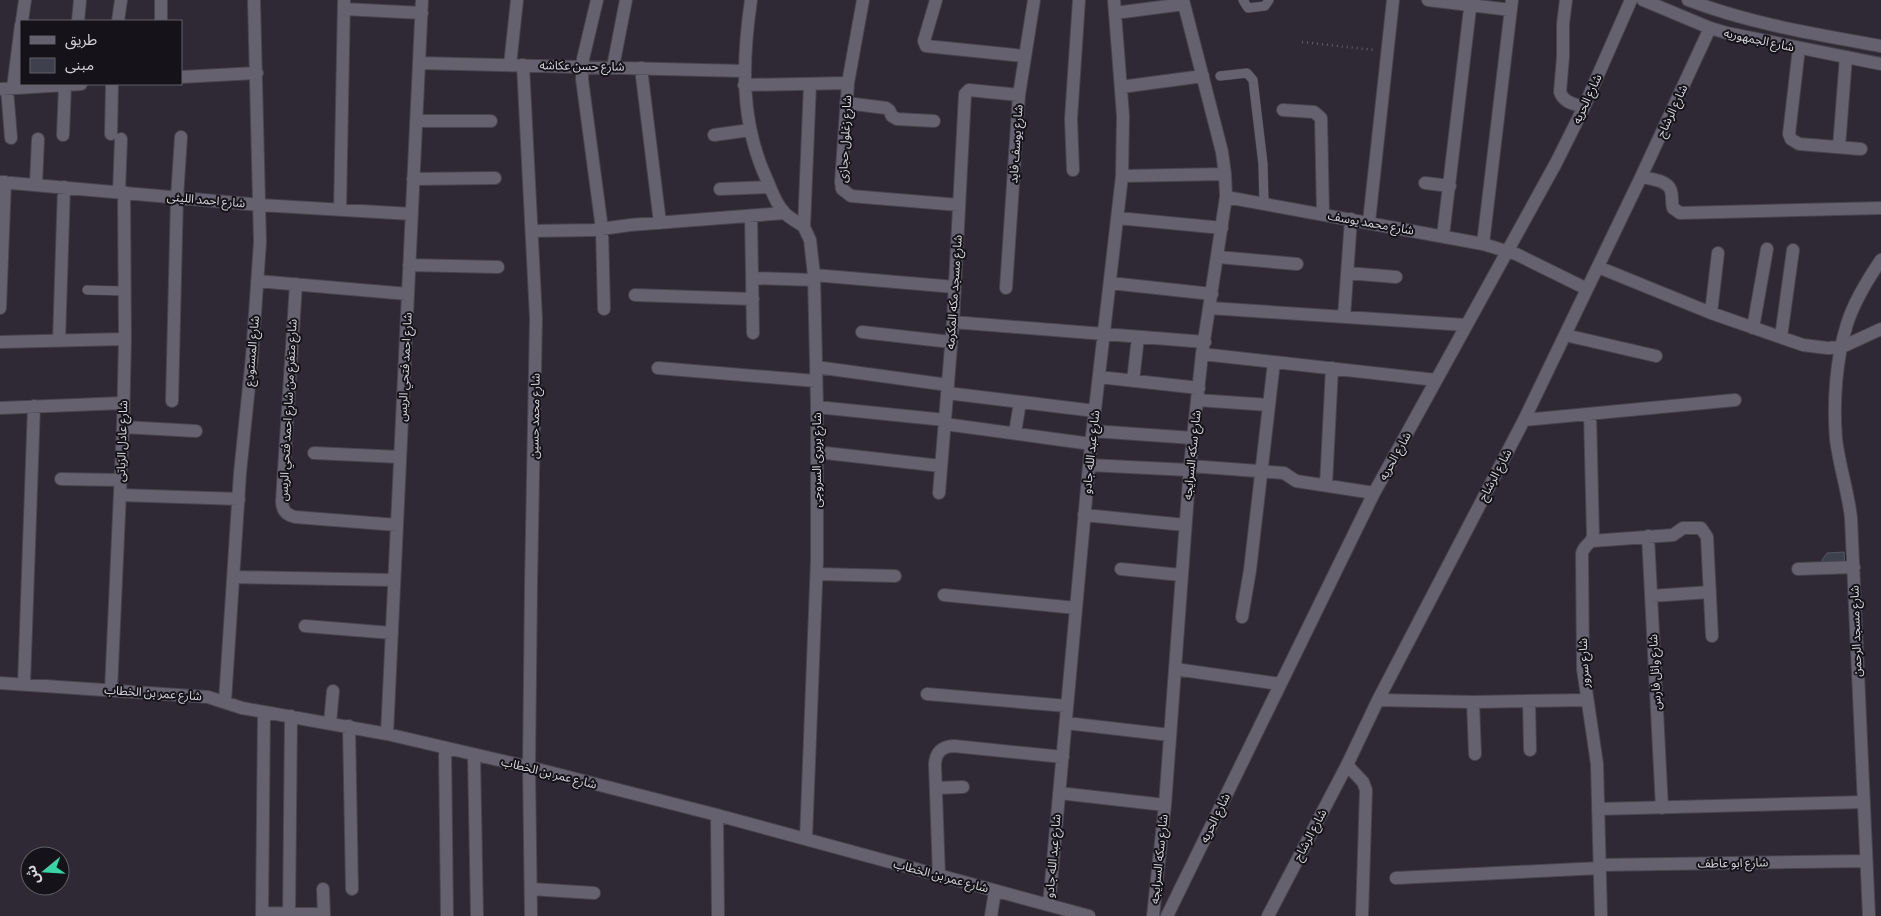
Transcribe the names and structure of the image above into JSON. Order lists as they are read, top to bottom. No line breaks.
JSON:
{"streets":{"street":["شارع الجمهوريه","شارع حسن عكاشه","شارع الحريه","شارع الرشاح","شارع زغلول حجازى","شارع يوسف فايد","شارع احمد الليثى","شارع محمد يوسف","شارع مسجد مكه المكرمه","شارع المستودع","شارع احمد فتحي الريس","شارع متفرع من شارع احمد فتحي الريس","شارع محمد حسين","شارع عادل الزياتى","شارع عبد الله جادو","شارع سكه السرايجه","شارع بربرى السروجى","شارع مسجد الرحمن","شارع سرور","شارع وائل فارس","شارع عمر بن الخطاب","شارع ابو عاطف"]},"crossings":[["شارع الجمهوريه","شارع الرشاح"],["شارع حسن عكاشه","شارع احمد فتحي الريس"],["شارع حسن عكاشه","شارع محمد حسين"],["شارع الحريه","شارع محمد يوسف"],["شارع الرشاح","شارع محمد يوسف"],["شارع زغلول حجازى","شارع مسجد مكه المكرمه"],["شارع يوسف فايد","شارع مسجد مكه المكرمه"],["شارع احمد الليثى","شارع المستودع"],["شارع احمد الليثى","شارع احمد فتحي الريس"],["شارع احمد الليثى","شارع عادل الزياتى"],["شارع محمد يوسف","شارع سكه السرايجه"],["شارع المستودع","شارع عمر بن الخطاب"],["شارع احمد فتحي الريس","شارع متفرع من شارع احمد فتحي الريس"],["شارع احمد فتحي الريس","شارع عمر بن الخطاب"],["شارع محمد حسين","شارع عمر بن الخطاب"],["شارع عادل الزياتى","شارع عمر بن الخطاب"],["شارع عبد الله جادو","شارع عمر بن الخطاب"],["شارع بربرى السروجى","شارع عمر بن الخطاب"],["شارع مسجد الرحمن","شارع ابو عاطف"],["شارع سرور","شارع ابو عاطف"]],"legend":["طريق","مبنى"],"north":"left"}
